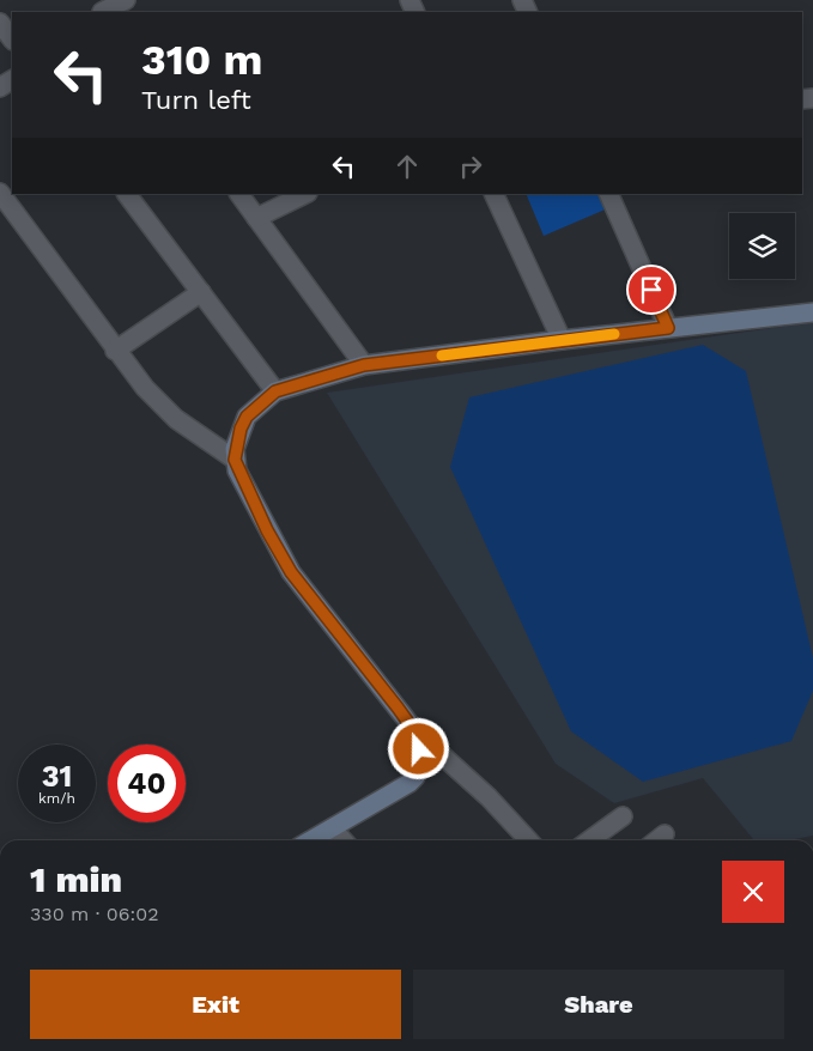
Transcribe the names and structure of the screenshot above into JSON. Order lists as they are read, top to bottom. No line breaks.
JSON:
{"page":{"turn":["310 m","Turn left"],"speed":"31 km/h","limit":"40","heading":["1 min","330 m · 06:02"],"buttons":["Exit","Share"]}}
